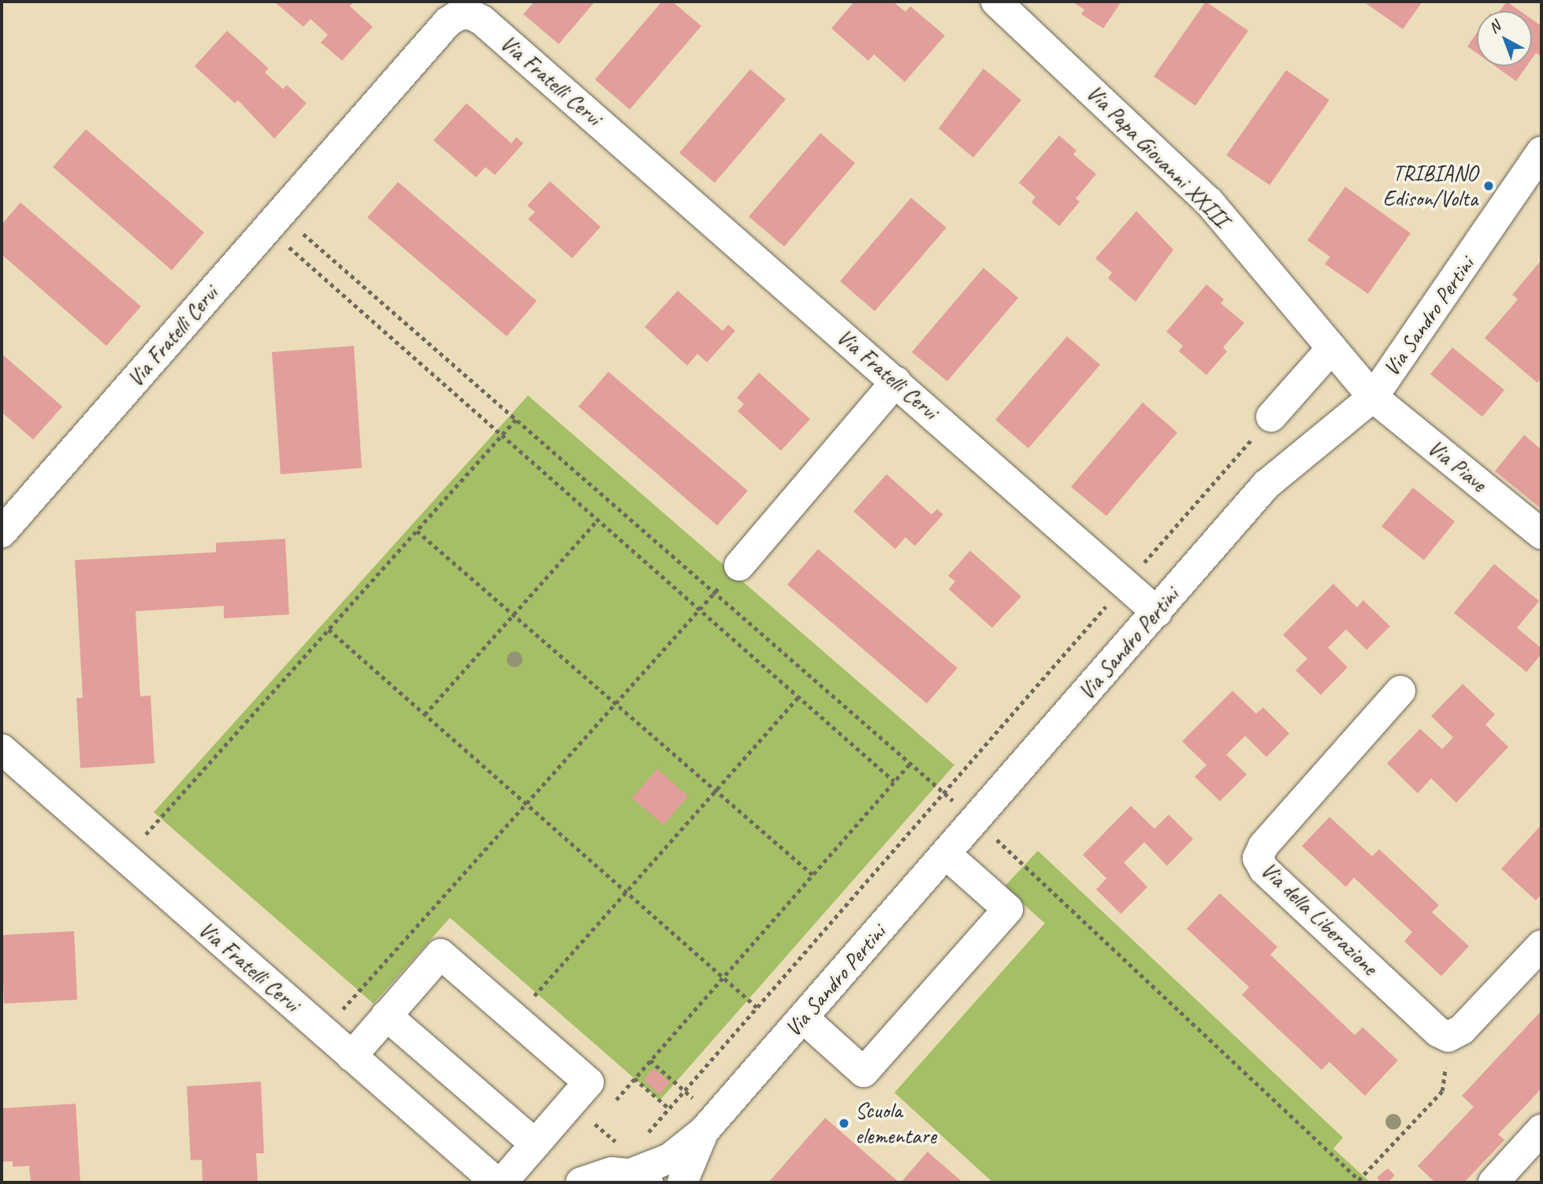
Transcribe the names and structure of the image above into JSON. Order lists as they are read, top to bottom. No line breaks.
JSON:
{"streets":{"street":["Via Fratelli Cervi","Via Papa Giovanni XXIII","Via Sandro Pertini","Via Piave","Via della Liberazione"]},"crossings":[["Via Fratelli Cervi","Via Sandro Pertini"],["Via Papa Giovanni XXIII","Via Sandro Pertini"],["Via Papa Giovanni XXIII","Via Piave"],["Via Sandro Pertini","Via Piave"]],"places":["TRIBIANO Edison/Volta","Scuola elementare"],"north":"top left"}
